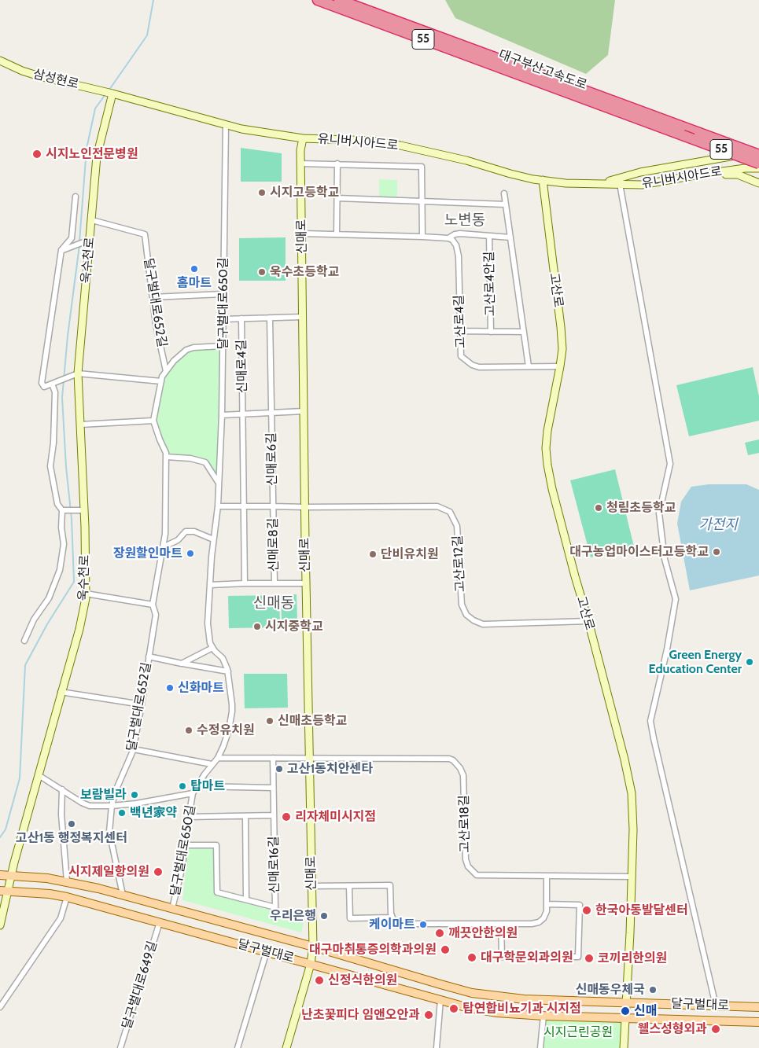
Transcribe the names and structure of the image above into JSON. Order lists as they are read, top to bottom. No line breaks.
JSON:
{"streets":{"highway":["55","대구부산고속도로"],"main road":["삼성현로","유니버시아드로","신매로","욱수천로","고산로","달구벌대로"],"street":["고산로4안길","달구벌대로652길","달구벌대로650길","고산로4길","신매로4길","신매로6길","신매로8길","고산로12길","고산로18길","신매로16길","달구벌대로649길"]},"crossings":[["대구부산고속도로","유니버시아드로"],["삼성현로","유니버시아드로"],["삼성현로","욱수천로"],["유니버시아드로","신매로"],["유니버시아드로","욱수천로"],["유니버시아드로","고산로"],["유니버시아드로","달구벌대로650길"],["신매로","신매로8길"],["신매로","고산로12길"],["신매로","고산로18길"],["신매로","달구벌대로"],["욱수천로","달구벌대로652길"],["욱수천로","달구벌대로"],["고산로4안길","고산로4길"],["고산로","고산로4길"],["고산로","고산로12길"],["고산로","고산로18길"],["고산로","달구벌대로"],["달구벌대로652길","달구벌대로650길"],["달구벌대로652길","달구벌대로"],["달구벌대로650길","신매로8길"],["달구벌대로650길","신매로16길"],["달구벌대로650길","달구벌대로"],["신매로6길","신매로8길"],["달구벌대로","달구벌대로649길"]],"districts":["노변동","신매동"],"water":["가전지"],"parks":["시지근린공원"],"places":["시지노인전문병원","시지고등학교","홈마트","욱수초등학교","청림초등학교","대구농업마이스터고등학교","장원할인마트","단비유치원","시지중학교","Green Energy Education Center","신화마트","신매초등학교","수정유치원","고산1동치안센타","탑마트","보람빌라","백년家약","리자체미시지점","고산1동 행정복지센터","시지제일항의원","한국아동발달센터","우리은행","케이마트","깨끗안한의원","대구마취통증의학과의원","대구학문외과의원","코끼리한의원","신정식한의원","신매동우체국","탑연합비뇨기과 시지점","신매","난초꽃피다 임앤오안과","웰스성형외과"]}
